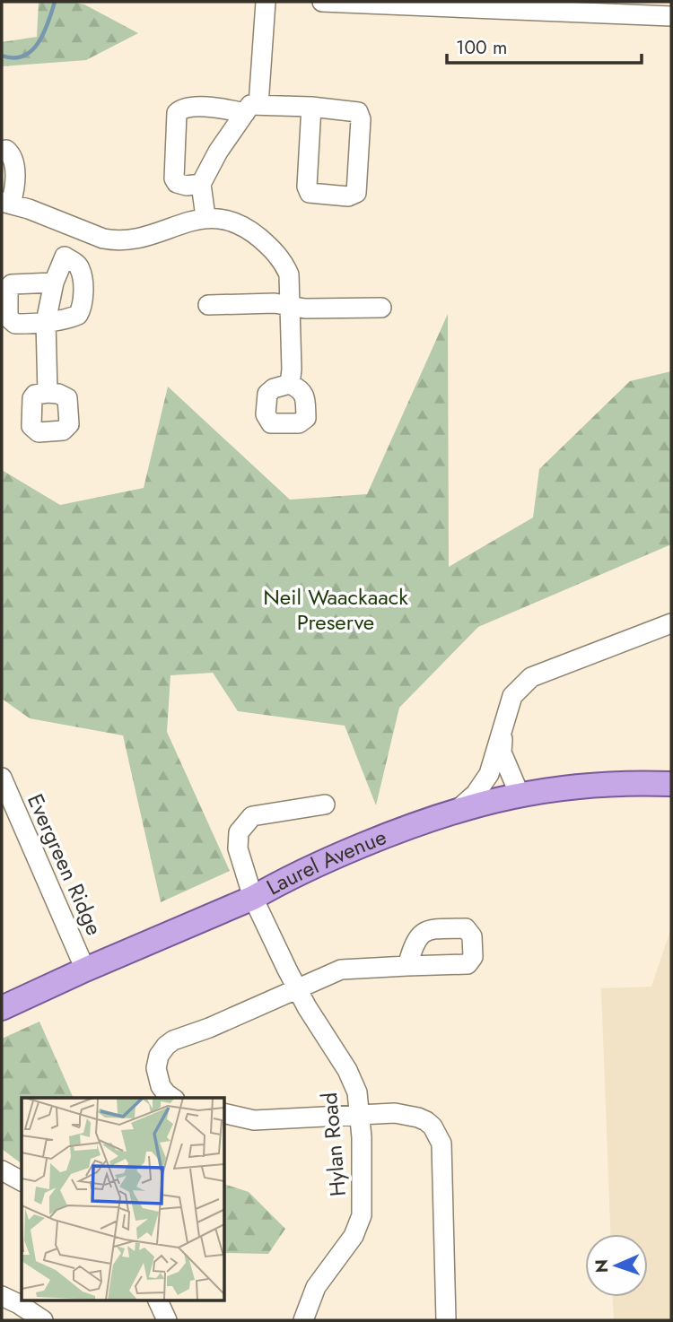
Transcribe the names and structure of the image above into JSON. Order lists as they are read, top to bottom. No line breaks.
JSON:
{"streets":{"main road":["Laurel Avenue"],"street":["Evergreen Ridge","Hylan Road"]},"crossings":[["Laurel Avenue","Evergreen Ridge"],["Laurel Avenue","Hylan Road"]],"parks":["Neil Waackaack Preserve"],"scale_bar":"100 m","north":"left"}
